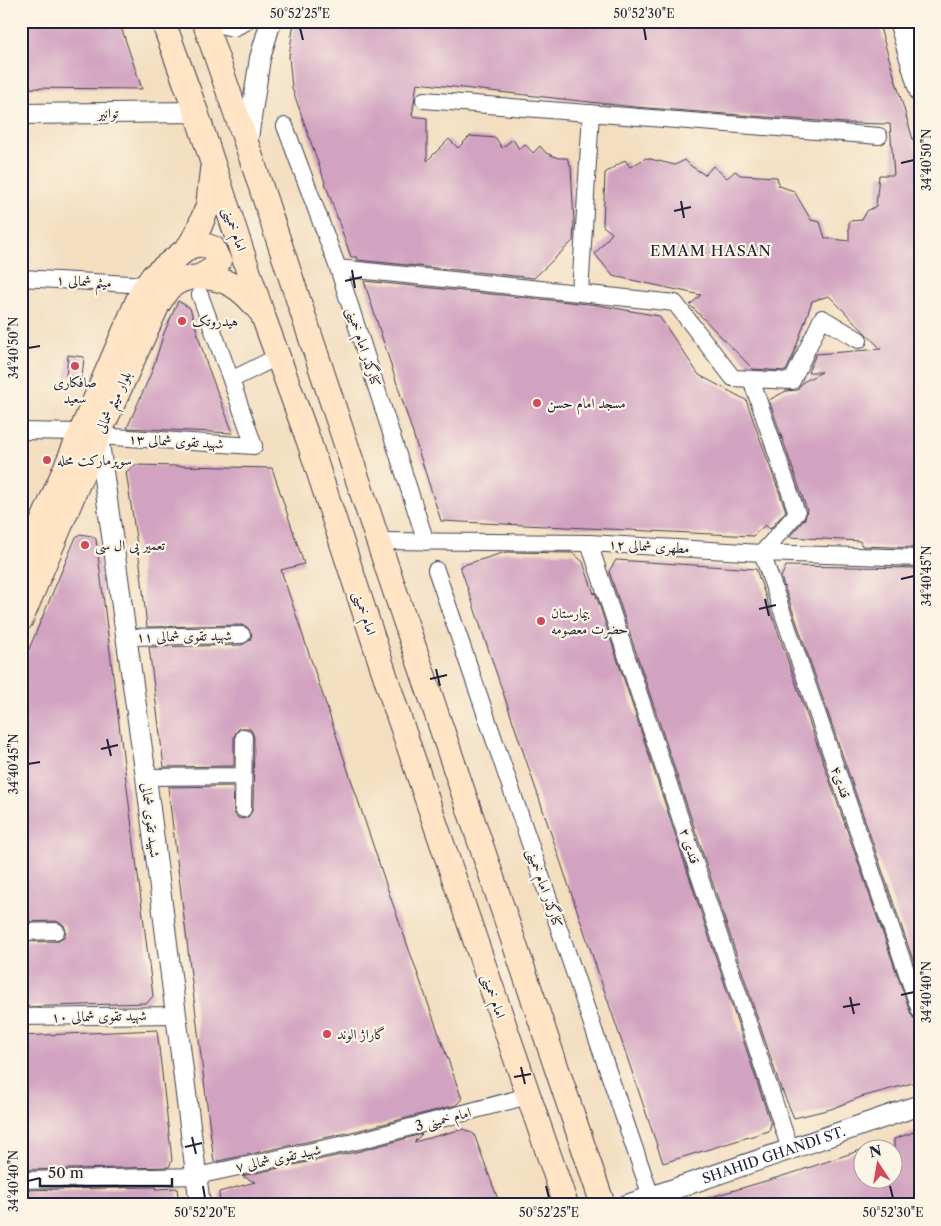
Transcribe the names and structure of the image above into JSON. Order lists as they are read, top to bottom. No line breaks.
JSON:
{"streets":{"main road":["امام خمینی","بلوار میثم شمالی"],"street":["توانیر","میثم شمالی ۱","کنارگذر امام خمینی","شهید تقوی شمالی ۱۳","مطهری شمالی ۱۲","شهید تقوی شمالی ۱۱","قندی۴","شهید تقوی شمالی","قندی ۲","شهید تقوی شمالی ۱۰","امام خمینی 3","SHAHID GHANDI ST.","شهید تقوی شمالی ۷"]},"crossings":[["توانیر","امام خمینی"],["امام خمینی","بلوار میثم شمالی"],["امام خمینی","امام خمینی 3"],["میثم شمالی ۱","بلوار میثم شمالی"],["کنارگذر امام خمینی","مطهری شمالی ۱۲"],["کنارگذر امام خمینی","SHAHID GHANDI ST."],["بلوار میثم شمالی","شهید تقوی شمالی ۱۳"],["بلوار میثم شمالی","شهید تقوی شمالی"],["شهید تقوی شمالی ۱۳","شهید تقوی شمالی"],["مطهری شمالی ۱۲","قندی۴"],["مطهری شمالی ۱۲","قندی ۲"],["شهید تقوی شمالی ۱۱","شهید تقوی شمالی"],["شهید تقوی شمالی","شهید تقوی شمالی ۱۰"],["شهید تقوی شمالی","شهید تقوی شمالی ۷"],["قندی ۲","SHAHID GHANDI ST."],["امام خمینی 3","شهید تقوی شمالی ۷"]],"districts":["EMAM HASAN"],"places":["هیدروتک","صافکاری سعید","مسجد امام حسن","سوپرمارکت محله","تعمیر پی ال سی","بیمارستان حضرت معصومه","گاراژ الوند"],"scale_bar":"50 m","north":"top","coordinates":["50°52'25\"E","50°52'30\"E","34°40'50\"N","34°40'45\"N","34°40'40\"N","50°52'20\"E"]}
